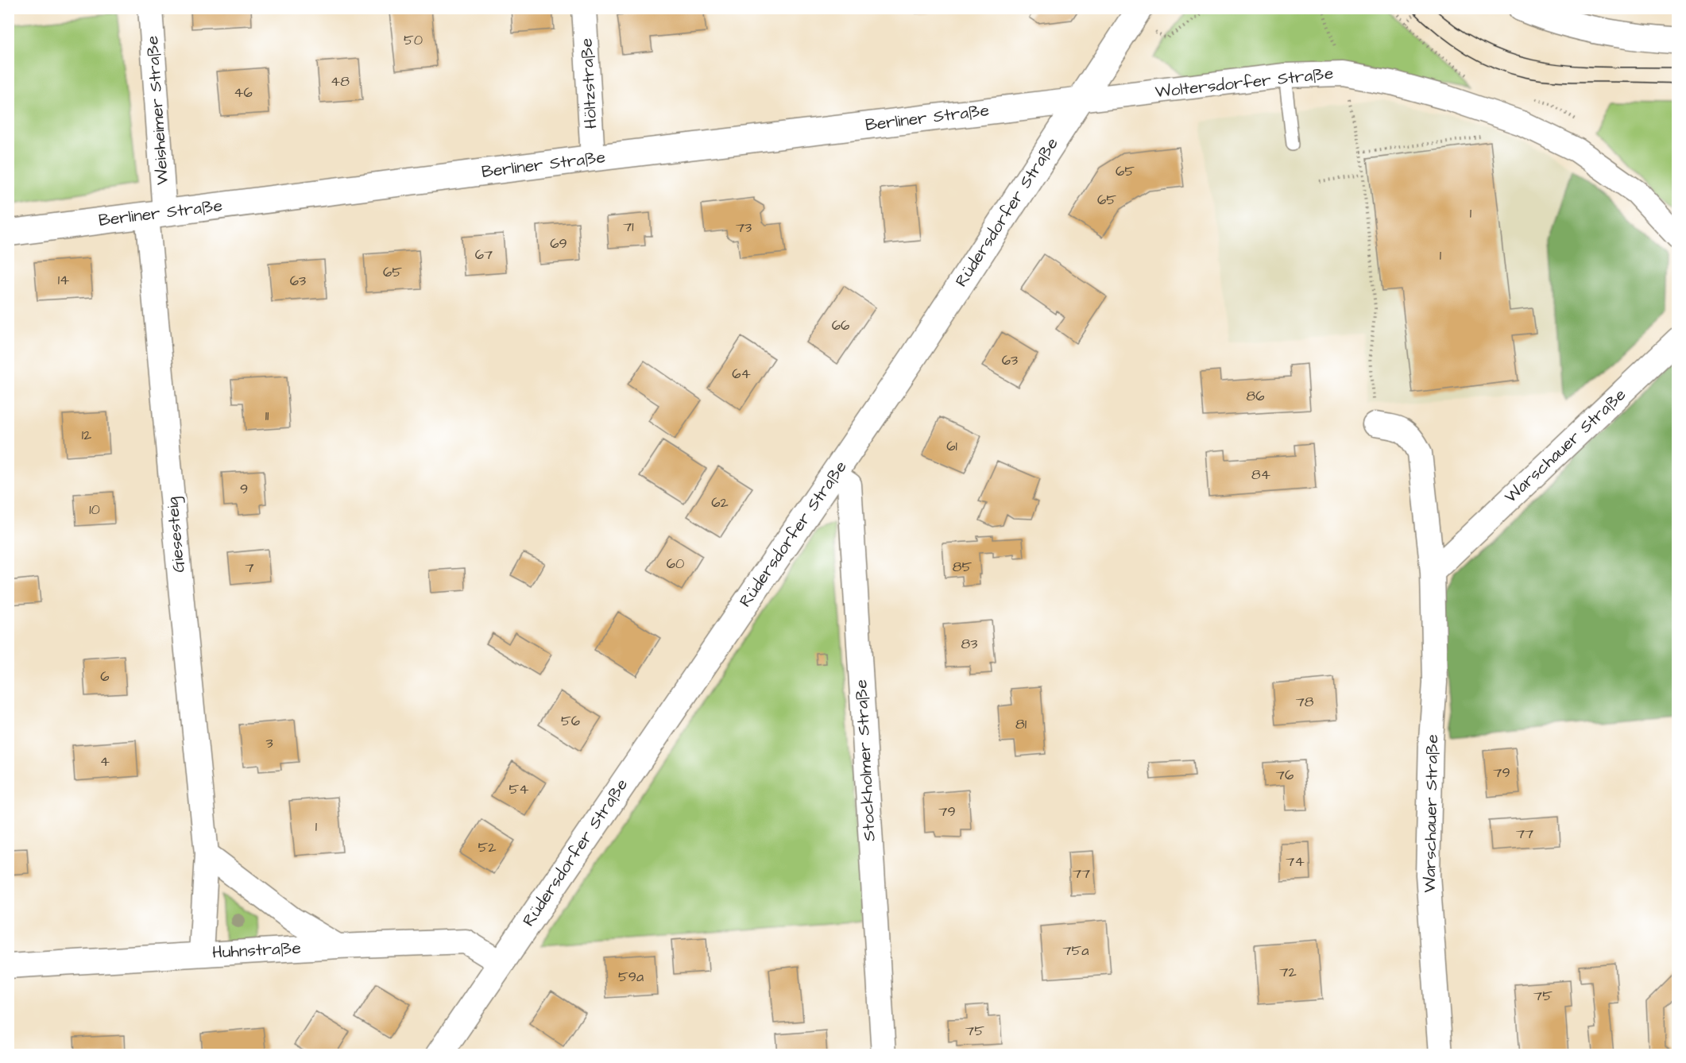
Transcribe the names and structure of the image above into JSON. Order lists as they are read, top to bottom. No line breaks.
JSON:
{"streets":{"street":["Woltersdorfer Straße","Höltzstraße","Weisheimer Straße","Berliner Straße","Rüdersdorfer Straße","Warschauer Straße","Giesesteig","Stockholmer Straße","Huhnstraße"]},"crossings":[["Woltersdorfer Straße","Berliner Straße"],["Woltersdorfer Straße","Rüdersdorfer Straße"],["Höltzstraße","Berliner Straße"],["Weisheimer Straße","Berliner Straße"],["Weisheimer Straße","Giesesteig"],["Berliner Straße","Rüdersdorfer Straße"],["Berliner Straße","Giesesteig"],["Rüdersdorfer Straße","Stockholmer Straße"],["Rüdersdorfer Straße","Huhnstraße"],["Giesesteig","Huhnstraße"]],"house_numbers":["50","48","46","65","65","1","71","73","69","67","1","65","14","63","66","63","64","86","11","12","61","84","9","62","10","60","85","7","83","6","78","56","81","3","4","79","76","54","79","1","77","52","74","77","75a","72","59a","75","75"]}
